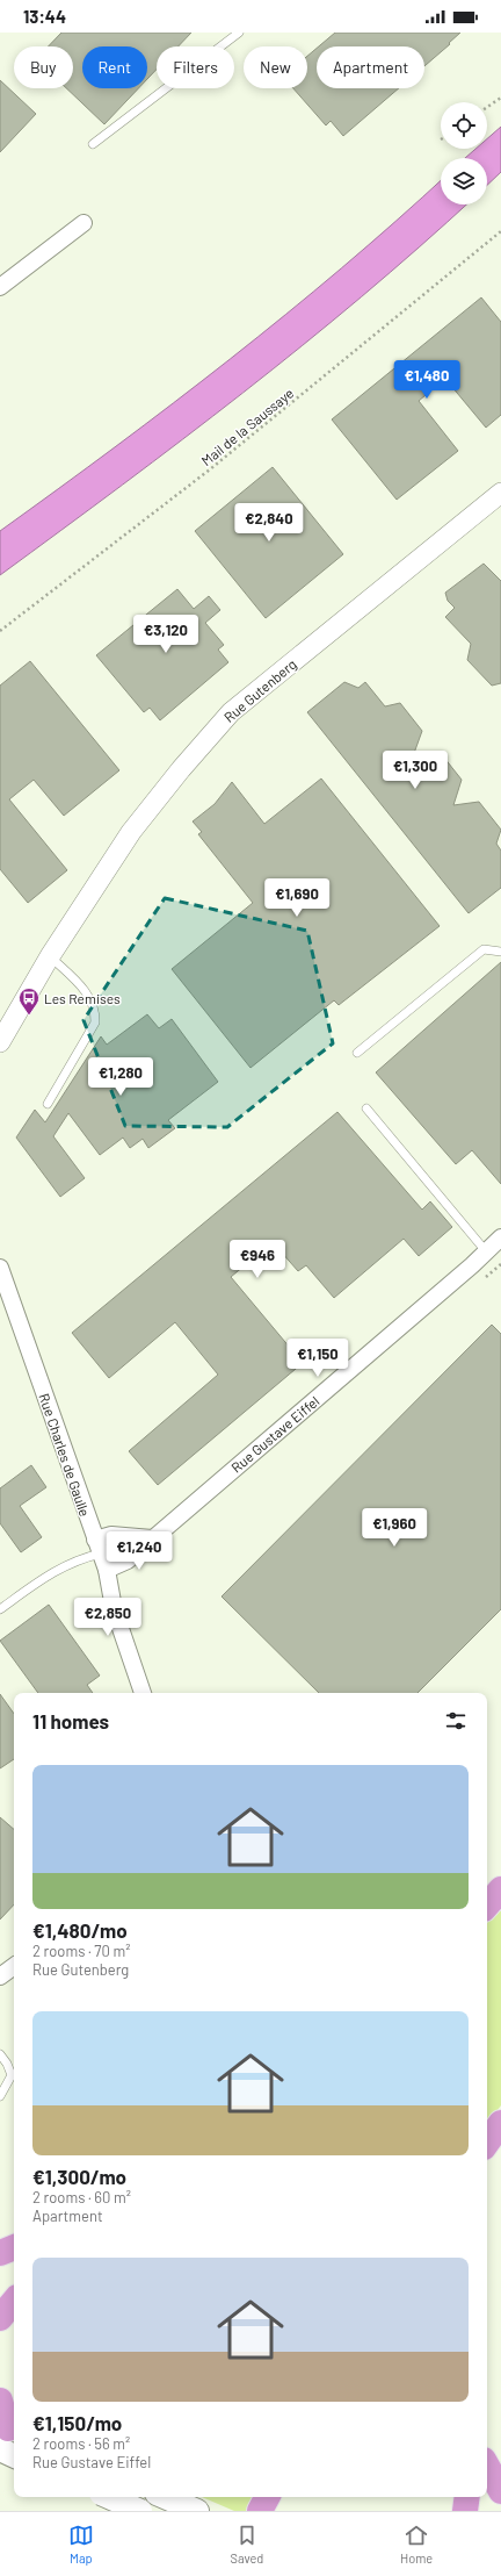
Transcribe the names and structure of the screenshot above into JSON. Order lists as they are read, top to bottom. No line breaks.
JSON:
{"streets":{"street":["Rue Gutenberg","Rue Gustave Eiffel","Rue Charles de Gaulle"],"path":["Mail de la Saussaye"]},"crossings":[["Rue Gustave Eiffel","Rue Charles de Gaulle"]],"places":{"bus stop":["Les Remises"]},"page":{"status":"13:44","chip":["Buy","Rent","Filters","New","Apartment"],"price":["€1,480","€2,840","€3,120","€1,300","€1,690","€1,280","€946","€1,150","€1,960","€1,240","€2,850"],"heading":"11 homes","list":[{"name":"€1,480/mo","note":"2 rooms · 70 m² · Rue Gutenberg"},{"name":"€1,300/mo","note":"2 rooms · 60 m² · Apartment"},{"name":"€1,150/mo","note":"2 rooms · 56 m² · Rue Gustave Eiffel"}],"tabs":["Map","Saved","Home"]}}
